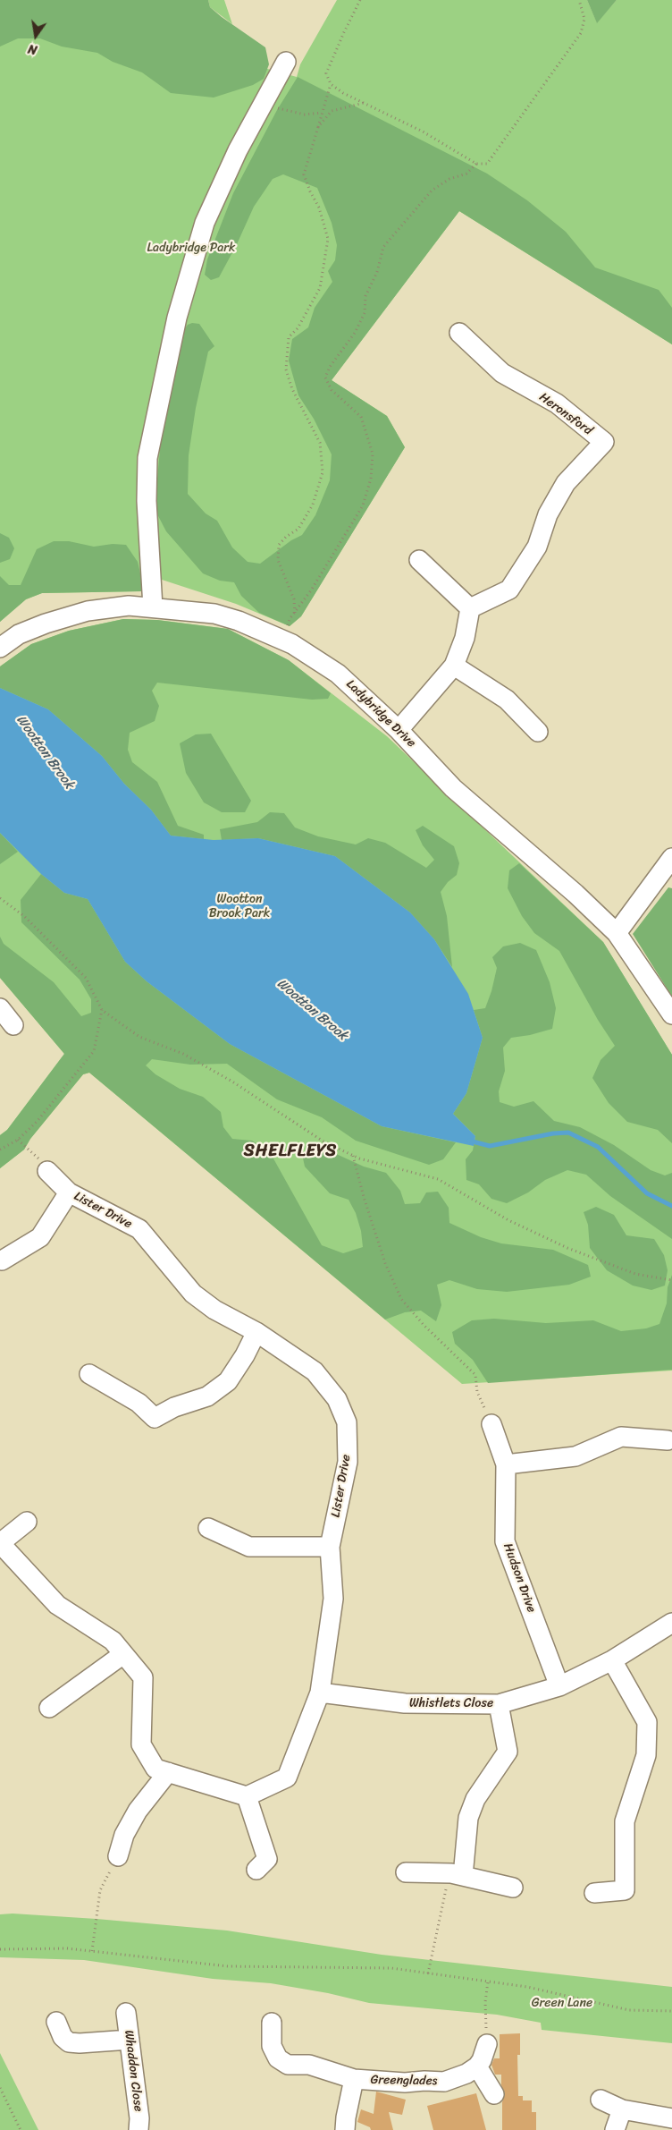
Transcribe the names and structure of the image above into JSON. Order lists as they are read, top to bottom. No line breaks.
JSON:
{"streets":{"street":["Heronsford","Ladybridge Drive","Lister Drive","Hudson Drive","Whistlets Close","Whaddon Close","Greenglades"]},"crossings":[["Lister Drive","Whistlets Close"],["Hudson Drive","Whistlets Close"]],"districts":["SHELFLEYS"],"water":["Wootton Brook"],"parks":["Ladybridge Park","Wootton Brook Park","Green Lane"],"north":"bottom"}
